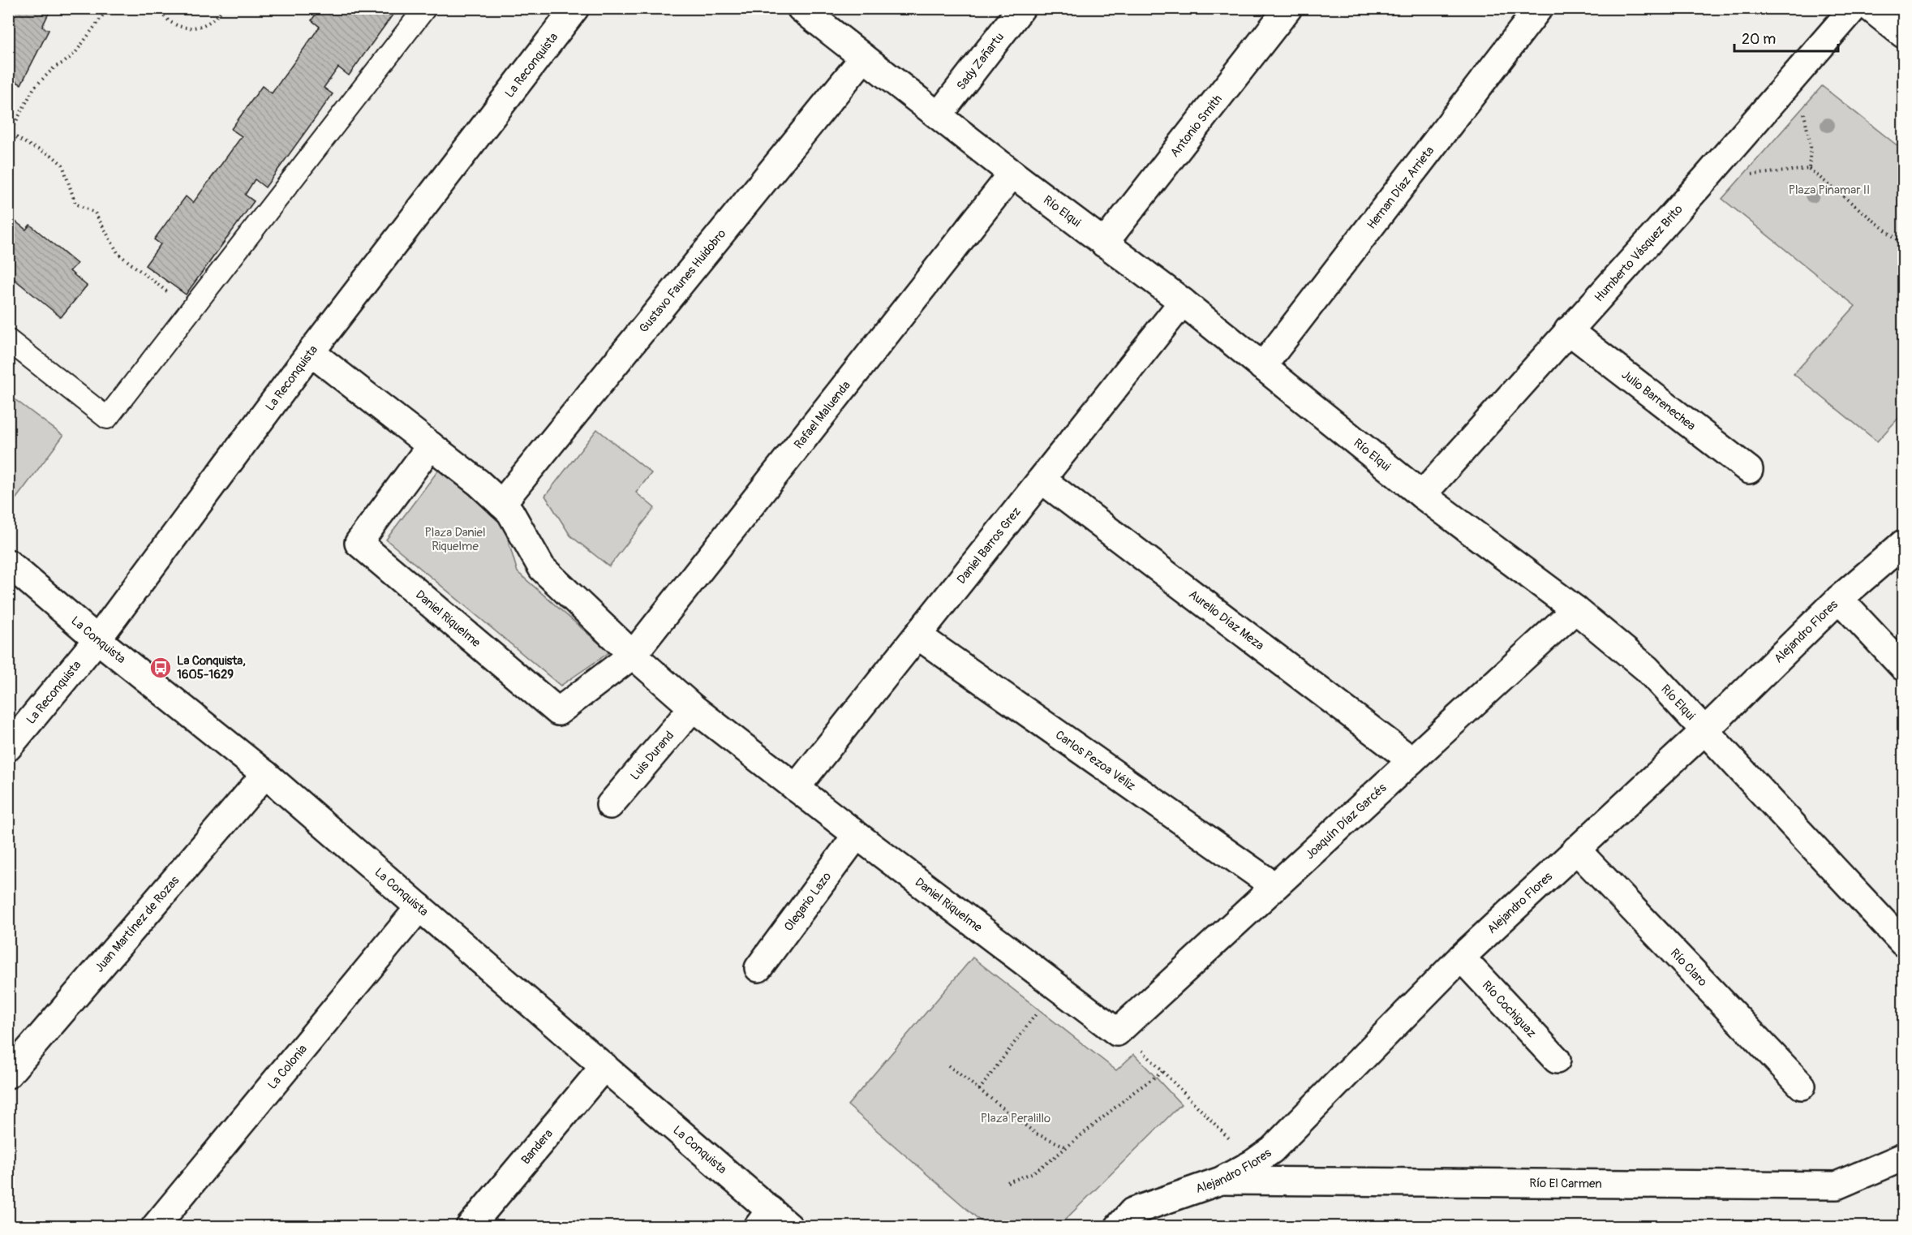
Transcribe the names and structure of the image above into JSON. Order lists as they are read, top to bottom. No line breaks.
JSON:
{"streets":{"street":["Sady Zañartu","La Reconquista","Antonio Smith","Hernan Díaz Arrieta","Río Elqui","Humberto Vásquez Brito","Gustavo Faunes Huidobro","Julio Barrenechea","Rafael Maluenda","Daniel Barros Grez","Daniel Riquelme","Aurelio Díaz Meza","Alejandro Flores","La Conquista","Luis Durand","Carlos Pezoa Véliz","Joaquín Díaz Garcés","Olegario Lazo","Juan Martínez de Rozas","Río Claro","Río Cochiguaz","La Colonia","Bandera","Río El Carmen"]},"crossings":[["Sady Zañartu","Río Elqui"],["La Reconquista","Daniel Riquelme"],["La Reconquista","La Conquista"],["Antonio Smith","Río Elqui"],["Hernan Díaz Arrieta","Río Elqui"],["Río Elqui","Humberto Vásquez Brito"],["Río Elqui","Gustavo Faunes Huidobro"],["Río Elqui","Rafael Maluenda"],["Río Elqui","Daniel Barros Grez"],["Río Elqui","Alejandro Flores"],["Río Elqui","Joaquín Díaz Garcés"],["Humberto Vásquez Brito","Julio Barrenechea"],["Gustavo Faunes Huidobro","Daniel Riquelme"],["Rafael Maluenda","Daniel Riquelme"],["Daniel Barros Grez","Daniel Riquelme"],["Daniel Barros Grez","Aurelio Díaz Meza"],["Daniel Barros Grez","Carlos Pezoa Véliz"],["Daniel Riquelme","Luis Durand"],["Daniel Riquelme","Joaquín Díaz Garcés"],["Daniel Riquelme","Olegario Lazo"],["Aurelio Díaz Meza","Joaquín Díaz Garcés"],["Alejandro Flores","Río Claro"],["Alejandro Flores","Río Cochiguaz"],["Alejandro Flores","Río El Carmen"],["La Conquista","Juan Martínez de Rozas"],["La Conquista","La Colonia"],["La Conquista","Bandera"],["Carlos Pezoa Véliz","Joaquín Díaz Garcés"]],"parks":["Plaza Pinamar II","Plaza Daniel Riquelme","Plaza Peralillo"],"places":{"bus stop":["La Conquista, 1605-1629"]},"scale_bar":"20 m"}
